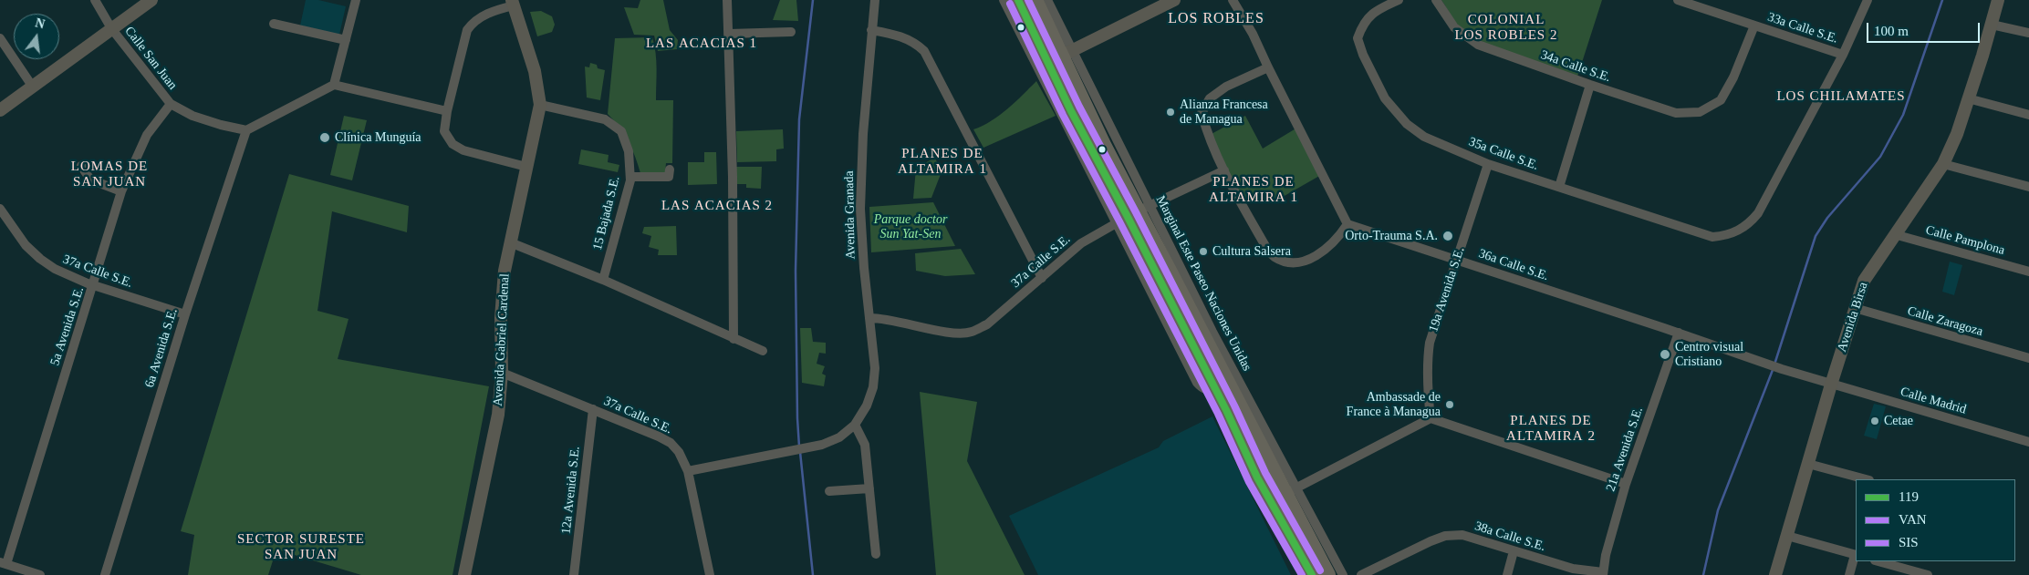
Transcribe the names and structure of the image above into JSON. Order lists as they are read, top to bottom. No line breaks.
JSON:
{"streets":{"street":["33a Calle S.E.","Calle San Juan","34a Calle S.E.","35a Calle S.E.","15 Bajada S.E.","Avenida Granada","Calle Pamplona","37a Calle S.E.","36a Calle S.E.","Marginal Este Paseo Naciones Unidas","19a Avenida S.E.","Avenida Birsa","Calle Zaragoza","5a Avenida S.E.","Avenida Gabriel Cardenal","6a Avenida S.E.","Calle Madrid","21a Avenida S.E.","12a Avenida S.E.","38a Calle S.E."]},"crossings":[["33a Calle S.E.","34a Calle S.E."],["33a Calle S.E.","35a Calle S.E."],["Calle San Juan","5a Avenida S.E."],["35a Calle S.E.","19a Avenida S.E."],["15 Bajada S.E.","Avenida Gabriel Cardenal"],["Avenida Granada","37a Calle S.E."],["Calle Pamplona","Avenida Birsa"],["37a Calle S.E.","Marginal Este Paseo Naciones Unidas"],["37a Calle S.E.","5a Avenida S.E."],["37a Calle S.E.","Avenida Gabriel Cardenal"],["37a Calle S.E.","6a Avenida S.E."],["37a Calle S.E.","12a Avenida S.E."],["36a Calle S.E.","19a Avenida S.E."],["36a Calle S.E.","Avenida Birsa"],["36a Calle S.E.","Calle Madrid"],["36a Calle S.E.","21a Avenida S.E."],["Avenida Birsa","Calle Zaragoza"],["Avenida Birsa","Calle Madrid"],["21a Avenida S.E.","38a Calle S.E."]],"districts":["LOS ROBLES","COLONIAL LOS ROBLES 2","LAS ACACIAS 1","LOS CHILAMATES","PLANES DE ALTAMIRA 1","LOMAS DE SAN JUAN","PLANES DE ALTAMIRA 1","LAS ACACIAS 2","PLANES DE ALTAMIRA 2","SECTOR SURESTE SAN JUAN"],"parks":["Parque doctor Sun Yat-Sen"],"places":["Alianza Francesa de Managua","Clínica Munguía","Orto-Trauma S.A.","Cultura Salsera","Centro visual Cristiano","Ambassade de France à Managua","Cetae"],"lines":["transit line 119","transit line SIS","transit line VAN"],"legend":["119","VAN","SIS"],"scale_bar":"100 m","north":"top"}
